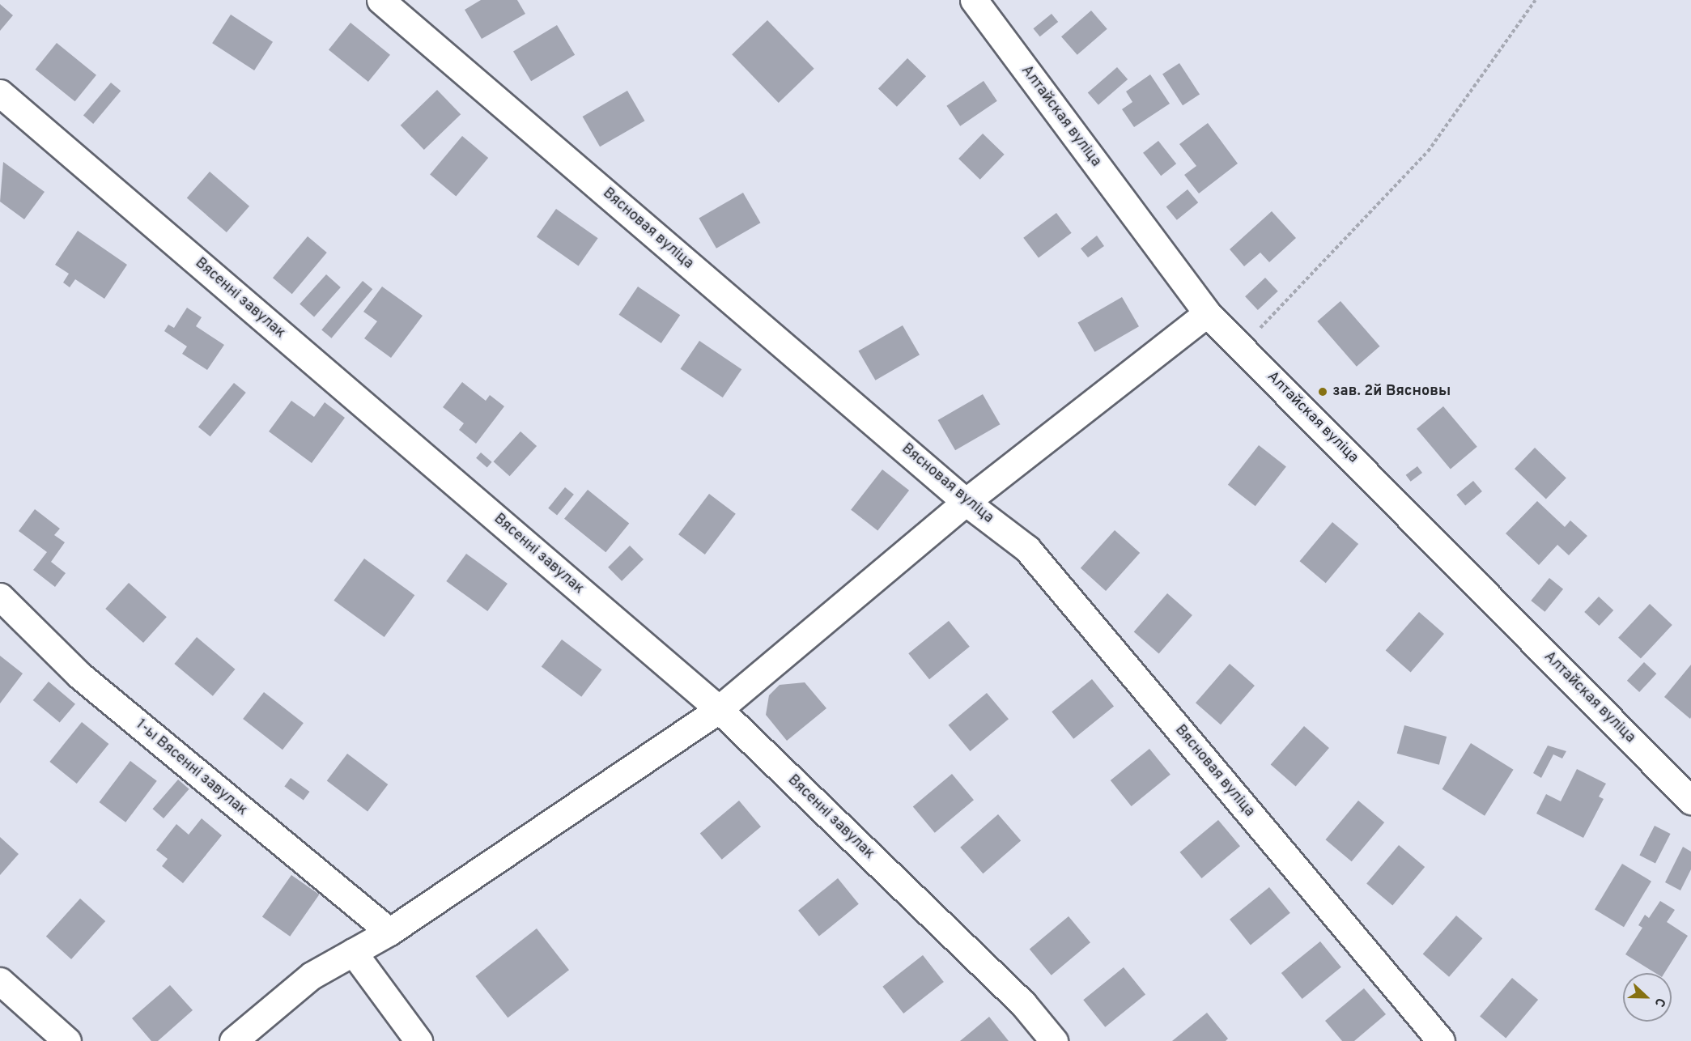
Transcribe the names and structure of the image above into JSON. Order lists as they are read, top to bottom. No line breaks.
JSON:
{"streets":{"street":["Алтайская вуліца","Вясновая вуліца","Вясенні завулак","1-ы Вясенні завулак"]},"places":["зав. 2й Вясновы"],"north":"right"}
